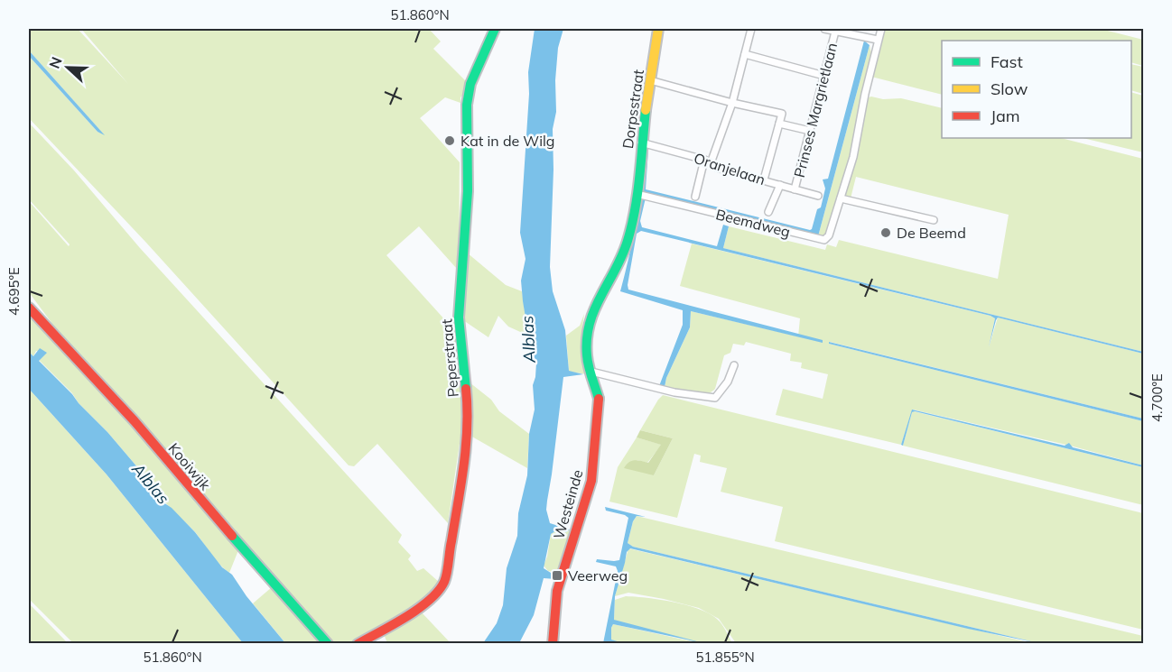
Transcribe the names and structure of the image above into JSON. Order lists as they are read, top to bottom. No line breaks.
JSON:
{"streets":{"street":["Dorpsstraat","Prinses Margrietlaan","Oranjelaan","Beemdweg","Peperstraat","Kooiwijk","Westeinde"]},"crossings":[["Dorpsstraat","Oranjelaan"],["Dorpsstraat","Beemdweg"],["Dorpsstraat","Westeinde"],["Prinses Margrietlaan","Oranjelaan"],["Beemdweg","Westeinde"]],"water":["Alblas"],"places":{"other":["Kat in de Wilg","De Beemd"],"transit":["Veerweg"]},"legend":["Fast","Slow","Jam"],"north":"left","coordinates":["51.860°N","4.695°E","4.700°E","51.855°N"]}
